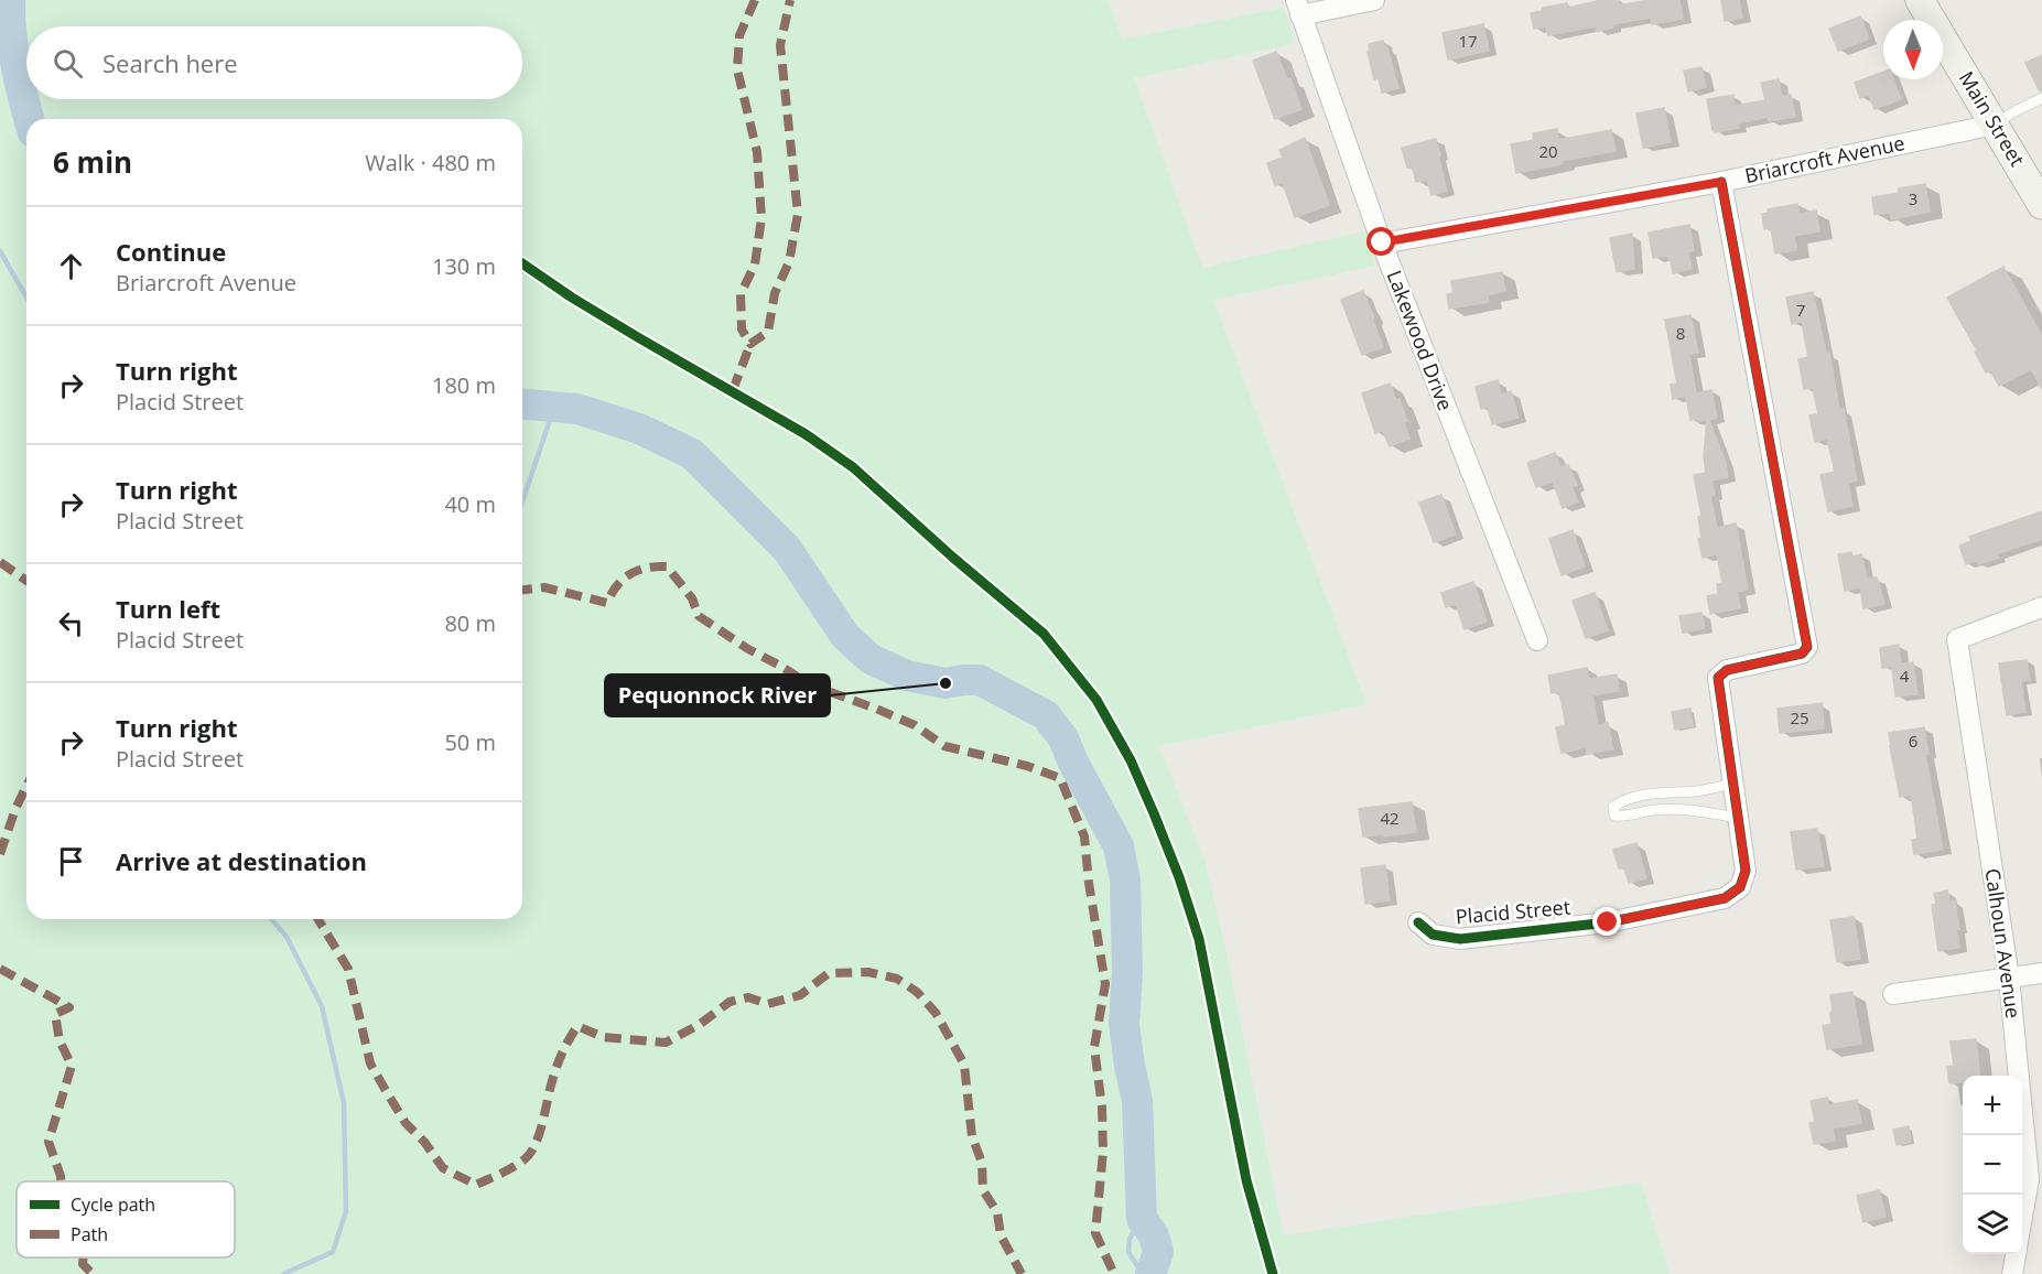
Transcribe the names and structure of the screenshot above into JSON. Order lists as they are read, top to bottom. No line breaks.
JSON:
{"streets":{"main road":["Main Street"],"street":["Briarcroft Avenue","Lakewood Drive","Placid Street","Calhoun Avenue"]},"crossings":[["Main Street","Briarcroft Avenue"],["Briarcroft Avenue","Lakewood Drive"],["Briarcroft Avenue","Placid Street"]],"places":["Pequonnock River"],"house_numbers":["17","20","3","7","8","4","25","6","42"],"legend":["Cycle path","Path"],"north":"bottom","page":{"search":"Search here","heading":["6 min","Walk · 480 m"],"list":[["Continue","Briarcroft Avenue","130 m"],["Turn right","Placid Street","180 m"],["Turn right","Placid Street","40 m"],["Turn left","Placid Street","80 m"],["Turn right","Placid Street","50 m"],"Arrive at destination"],"map_buttons":["+","−"]}}
